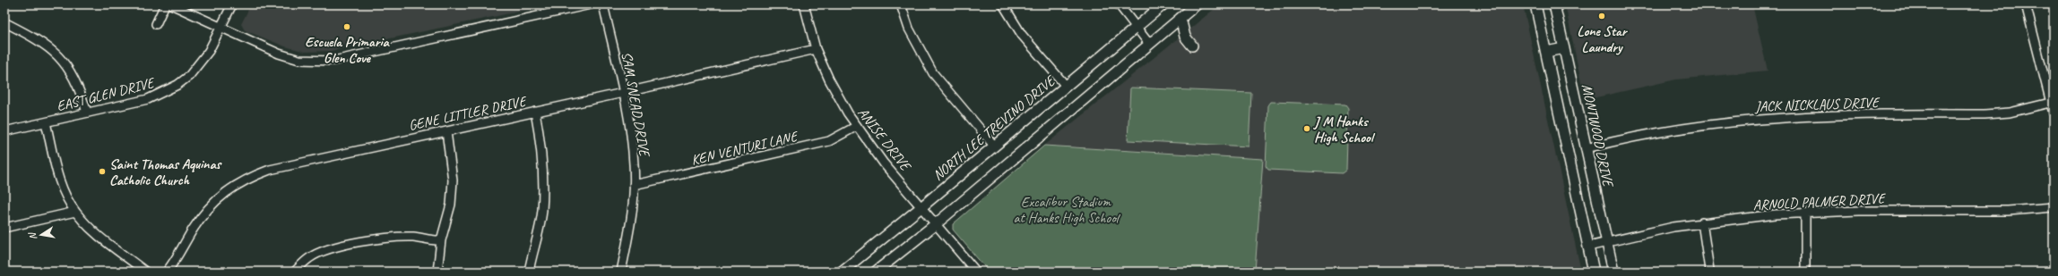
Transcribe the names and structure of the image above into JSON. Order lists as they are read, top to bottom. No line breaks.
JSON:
{"streets":{"main road":["NORTH LEE TREVINO DRIVE","MONTWOOD DRIVE"],"street":["EAST GLEN DRIVE","SAM SNEAD DRIVE","JACK NICKLAUS DRIVE","GENE LITTLER DRIVE","ANISE DRIVE","KEN VENTURI LANE","ARNOLD PALMER DRIVE"]},"crossings":[["SAM SNEAD DRIVE","GENE LITTLER DRIVE"],["SAM SNEAD DRIVE","KEN VENTURI LANE"],["JACK NICKLAUS DRIVE","MONTWOOD DRIVE"],["GENE LITTLER DRIVE","ANISE DRIVE"],["NORTH LEE TREVINO DRIVE","ANISE DRIVE"],["MONTWOOD DRIVE","ARNOLD PALMER DRIVE"],["ANISE DRIVE","KEN VENTURI LANE"]],"parks":["Excalibur Stadium at Hanks High School"],"places":["Lone Star Laundry","Escuela Primaria Glen Cove","J M Hanks High School","Saint Thomas Aquinas Catholic Church"],"north":"left"}
